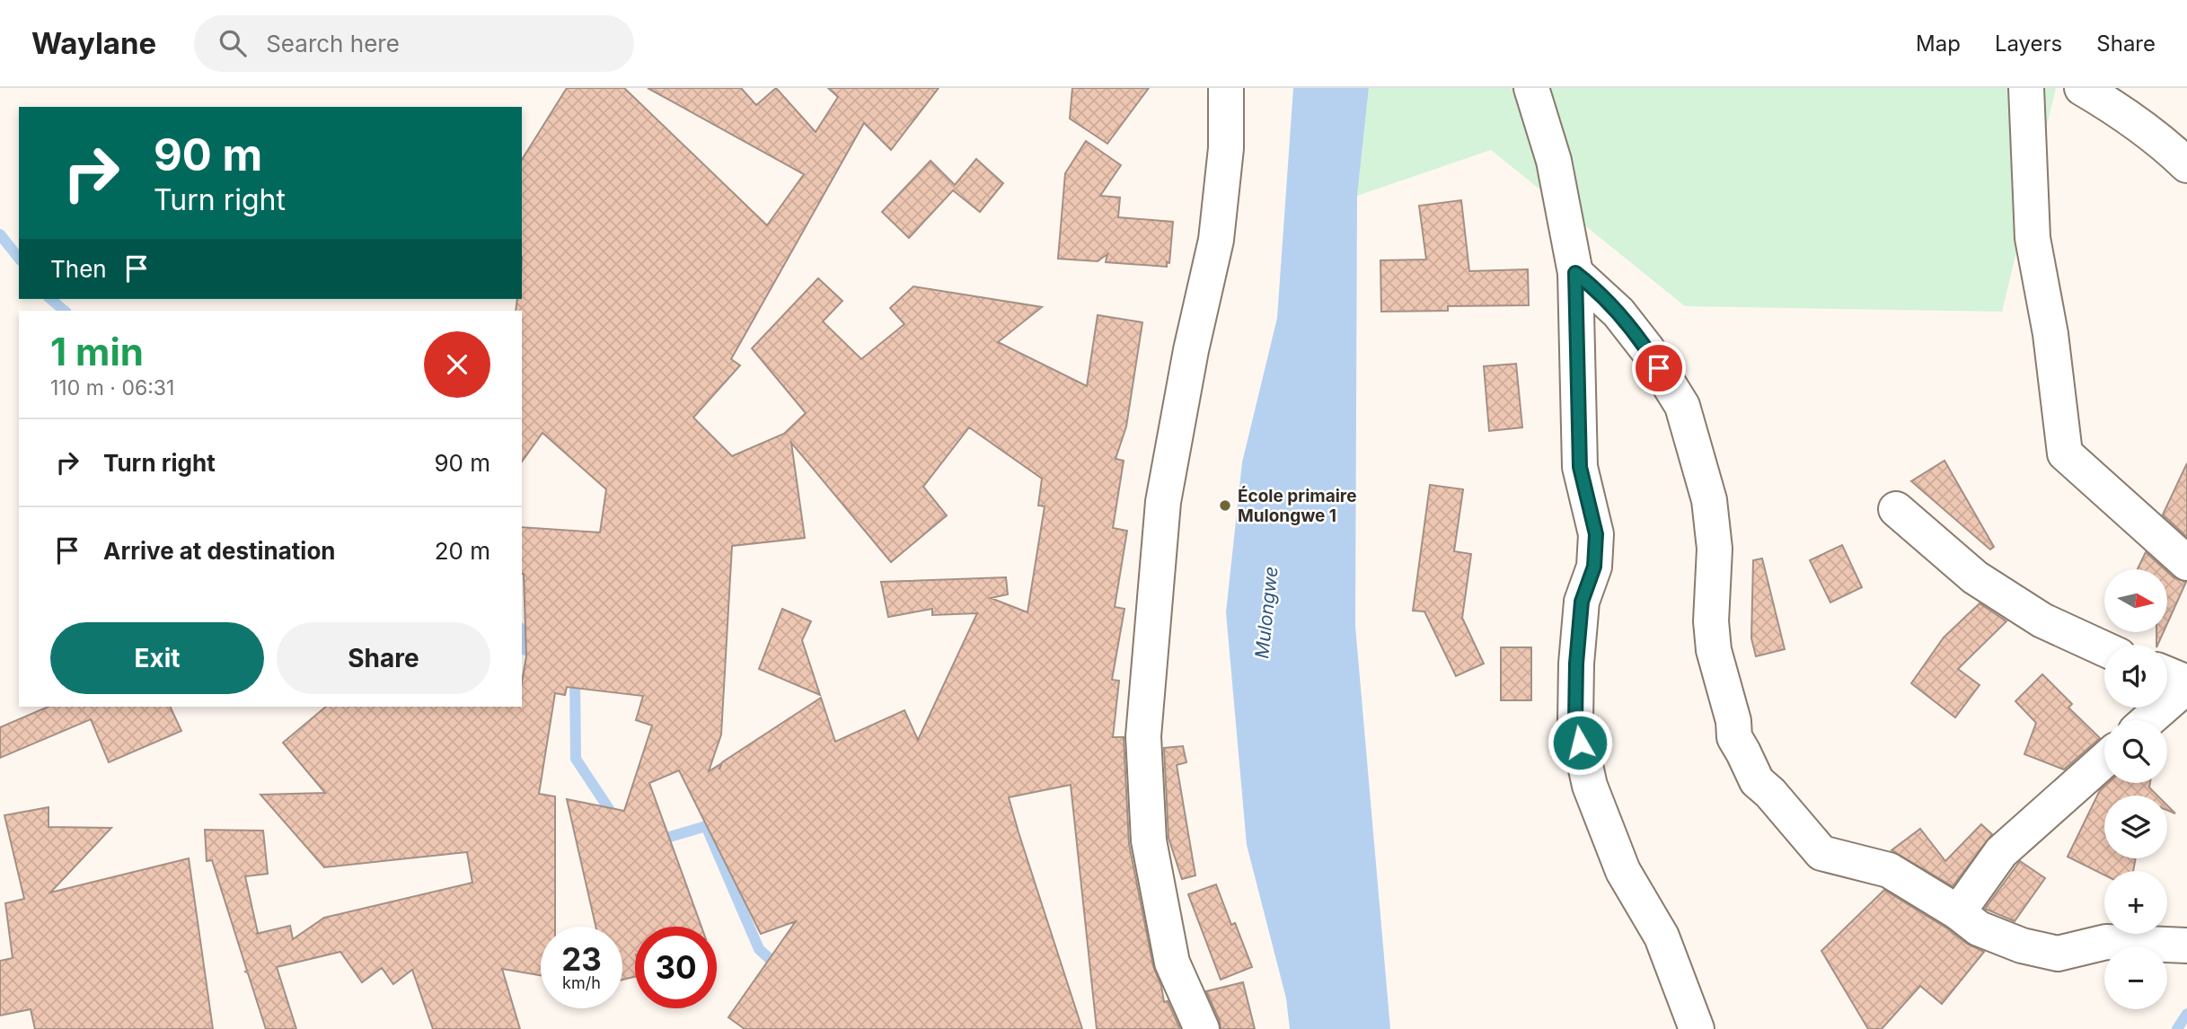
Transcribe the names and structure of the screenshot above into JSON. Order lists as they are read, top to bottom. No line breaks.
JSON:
{"water":["Mulongwe"],"places":["École primaire Mulongwe 1"],"north":"right","page":{"header":"Waylane","search":"Search here","nav":["Map","Layers","Share"],"turn":["90 m","Turn right"],"then":"Then","heading":["1 min","110 m · 06:31"],"list":[{"name":"Turn right","value":"90 m"},{"name":"Arrive at destination","value":"20 m"}],"map_buttons":["+","−"],"buttons":["Exit","Share"],"speed":"23 km/h","limit":"30"}}
